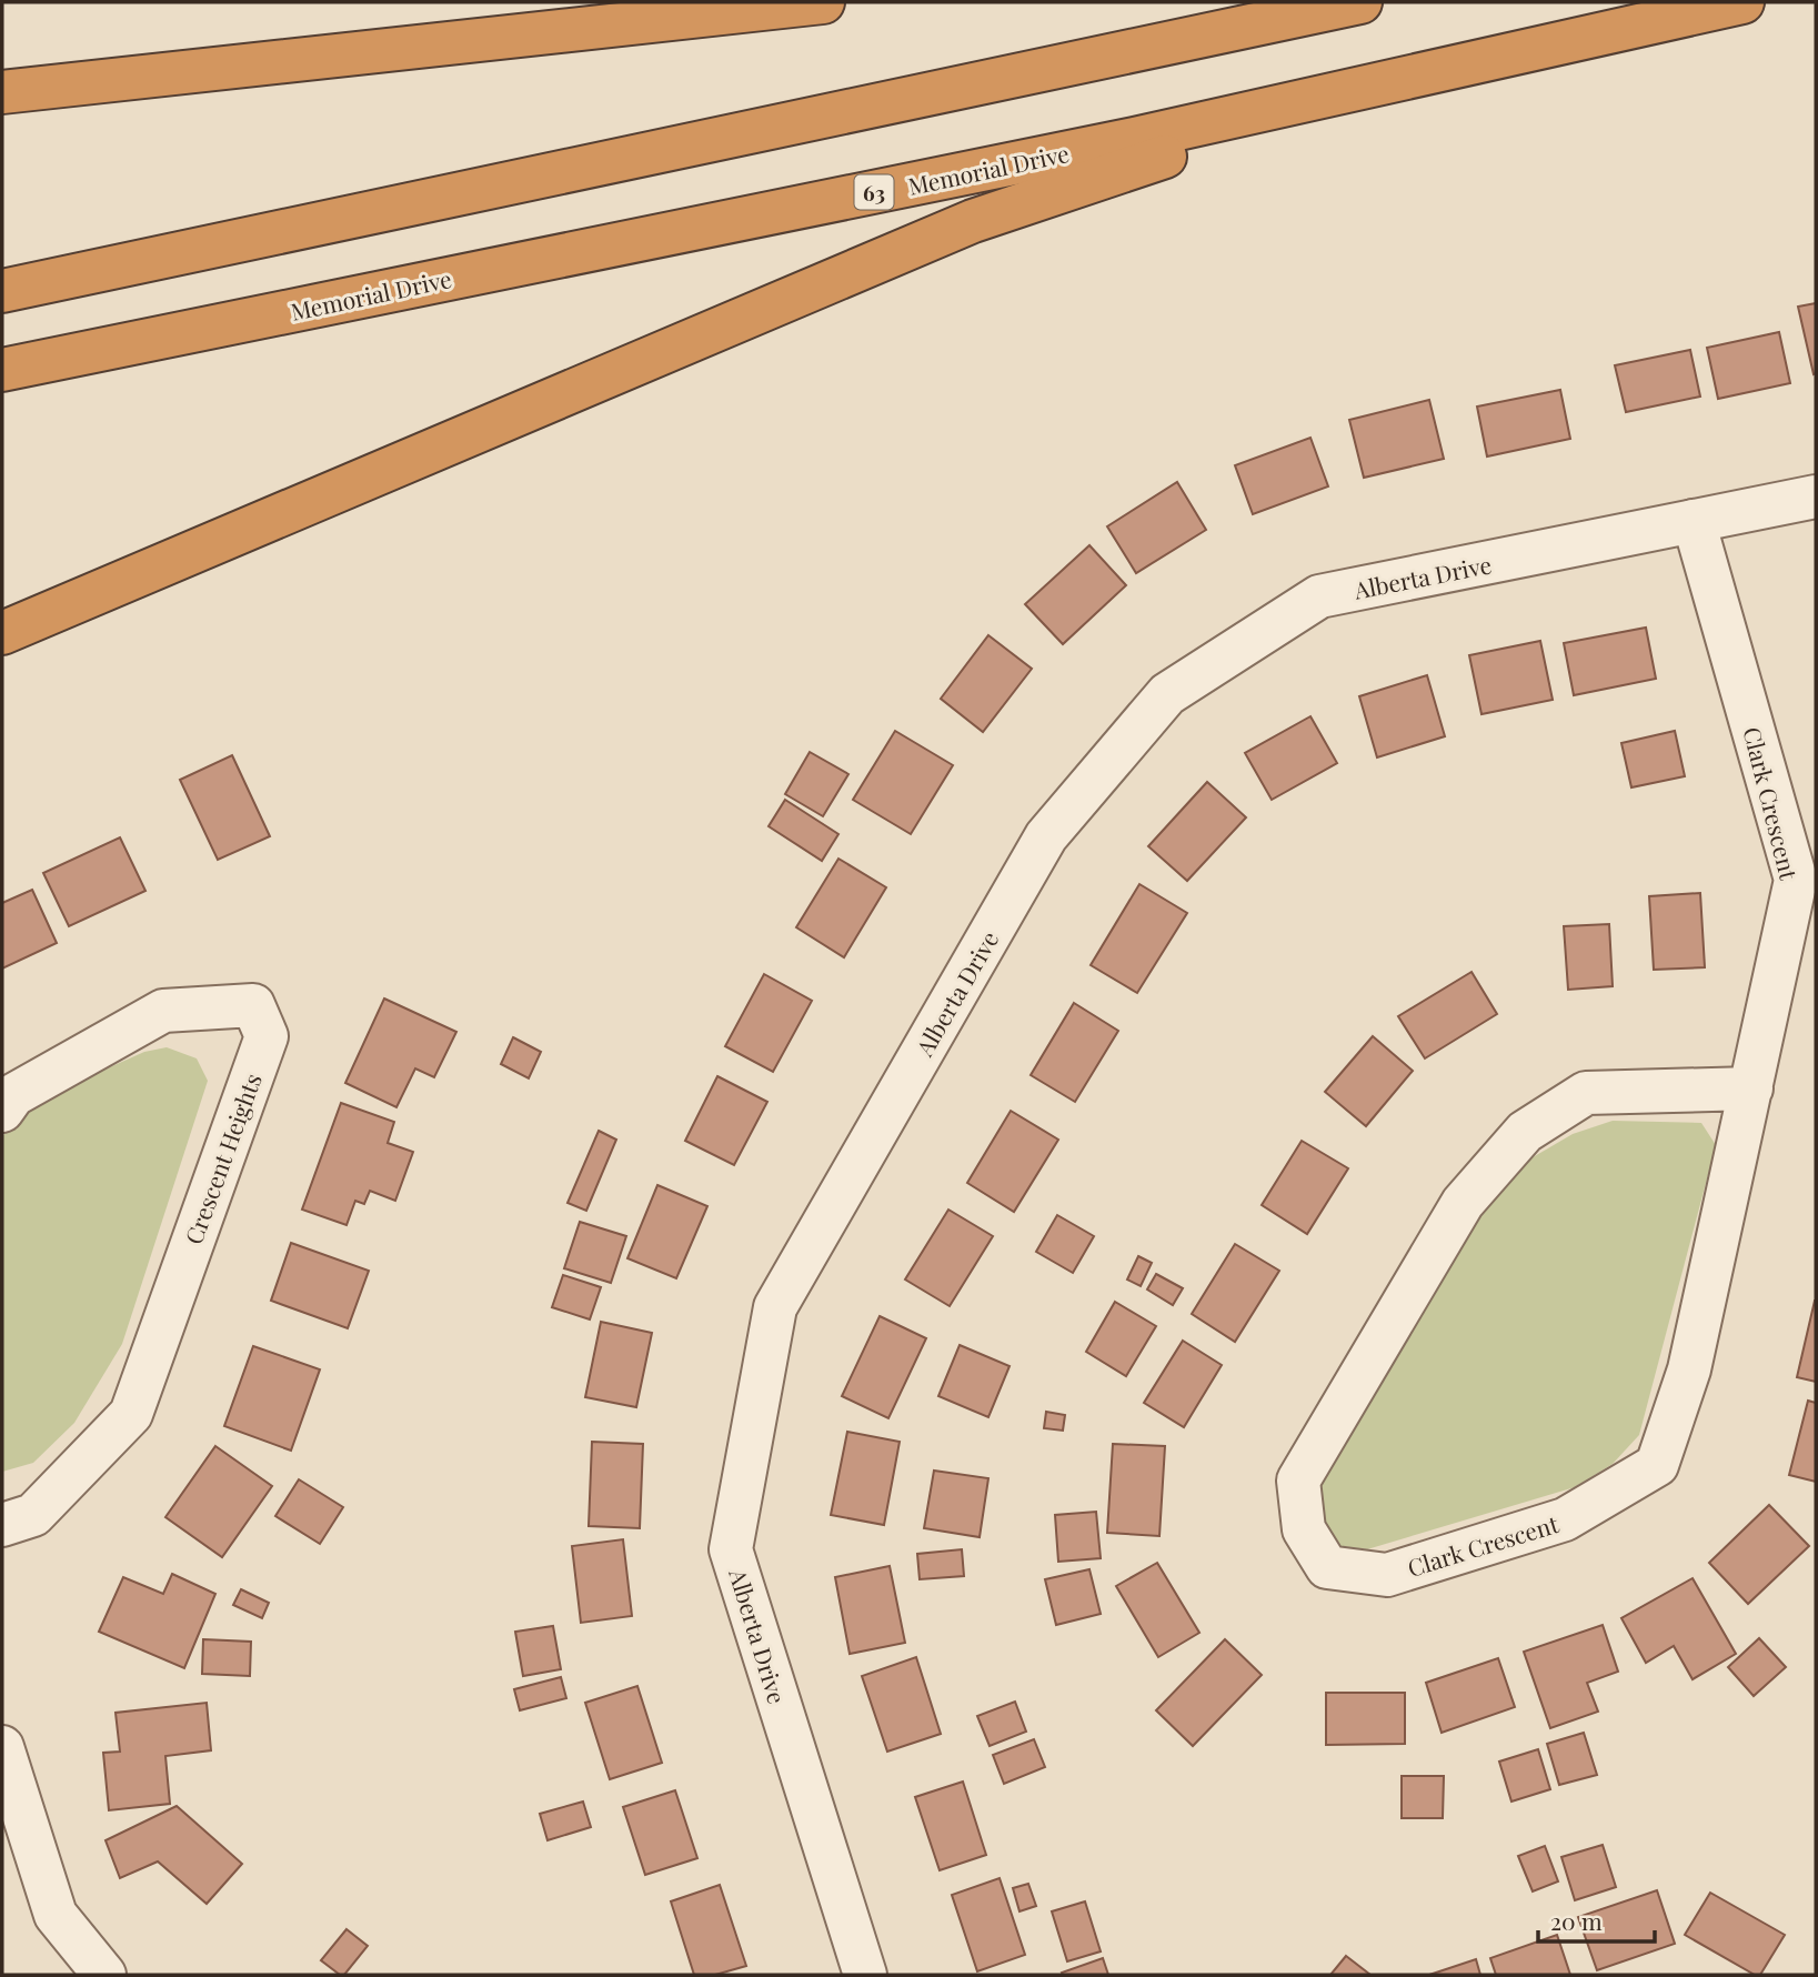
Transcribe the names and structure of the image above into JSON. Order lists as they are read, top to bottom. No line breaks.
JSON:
{"streets":{"highway":["Memorial Drive","63"],"street":["Alberta Drive","Clark Crescent","Crescent Heights"]},"crossings":[["Alberta Drive","Clark Crescent"]],"scale_bar":"20 m"}
